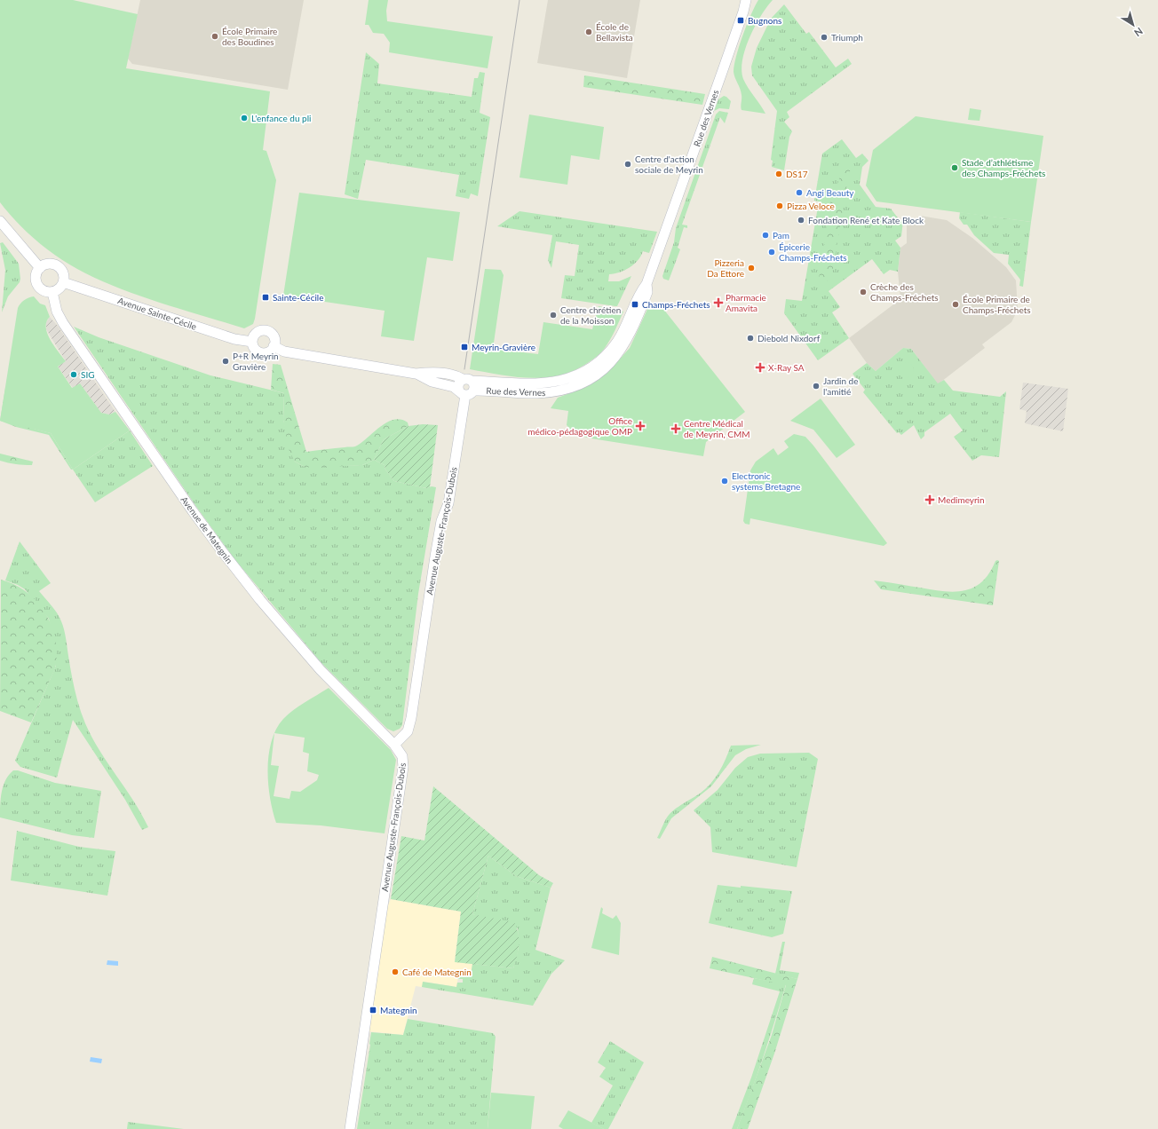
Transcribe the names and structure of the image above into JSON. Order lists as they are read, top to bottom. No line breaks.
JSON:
{"streets":{"main road":["Rue des Vernes","Avenue Sainte-Cécile","Avenue de Mategnin","Avenue Auguste-François-Dubois"]},"crossings":[["Rue des Vernes","Avenue Auguste-François-Dubois"],["Avenue Sainte-Cécile","Avenue de Mategnin"],["Avenue de Mategnin","Avenue Auguste-François-Dubois"]],"places":{"transit":["Bugnons","Sainte-Cécile","Champs-Fréchets","Meyrin-Gravière","Mategnin"],"other":["École de Bellavista","École Primaire des Boudines","Triumph","L'enfance du pli","Centre d'action sociale de Meyrin","Stade d’athlétisme des Champs-Fréchets","DS17","Angi Beauty","Pizza Veloce","Fondation René et Kate Block","Pam","Épicerie Champs-Fréchets","Pizzeria Da Ettore","Crèche des Champs-Fréchets","École Primaire de Champs-Fréchets","Centre chrétien de la Moisson","Diebold Nixdorf","P+R Meyrin Gravière","SIG","Jardin de l'amitié","Electronic systems Bretagne","Café de Mategnin"],"health":["Pharmacie Amavita","X-Ray SA","Office médico-pédagogique OMP","Centre Médical de Meyrin, CMM","Medimeyrin"]},"north":"bottom right"}
